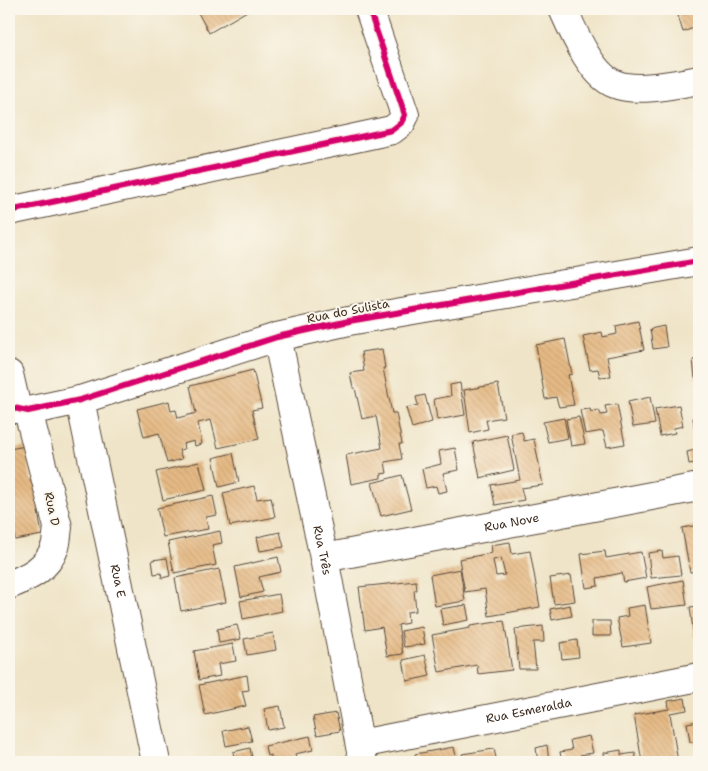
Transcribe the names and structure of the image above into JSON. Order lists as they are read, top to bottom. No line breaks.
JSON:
{"streets":{"street":["Rua do Sulista","Rua D","Rua Nove","Rua Três","Rua E","Rua Esmeralda"]},"crossings":[["Rua do Sulista","Rua D"],["Rua do Sulista","Rua Três"],["Rua do Sulista","Rua E"],["Rua Nove","Rua Três"],["Rua Três","Rua Esmeralda"]]}
